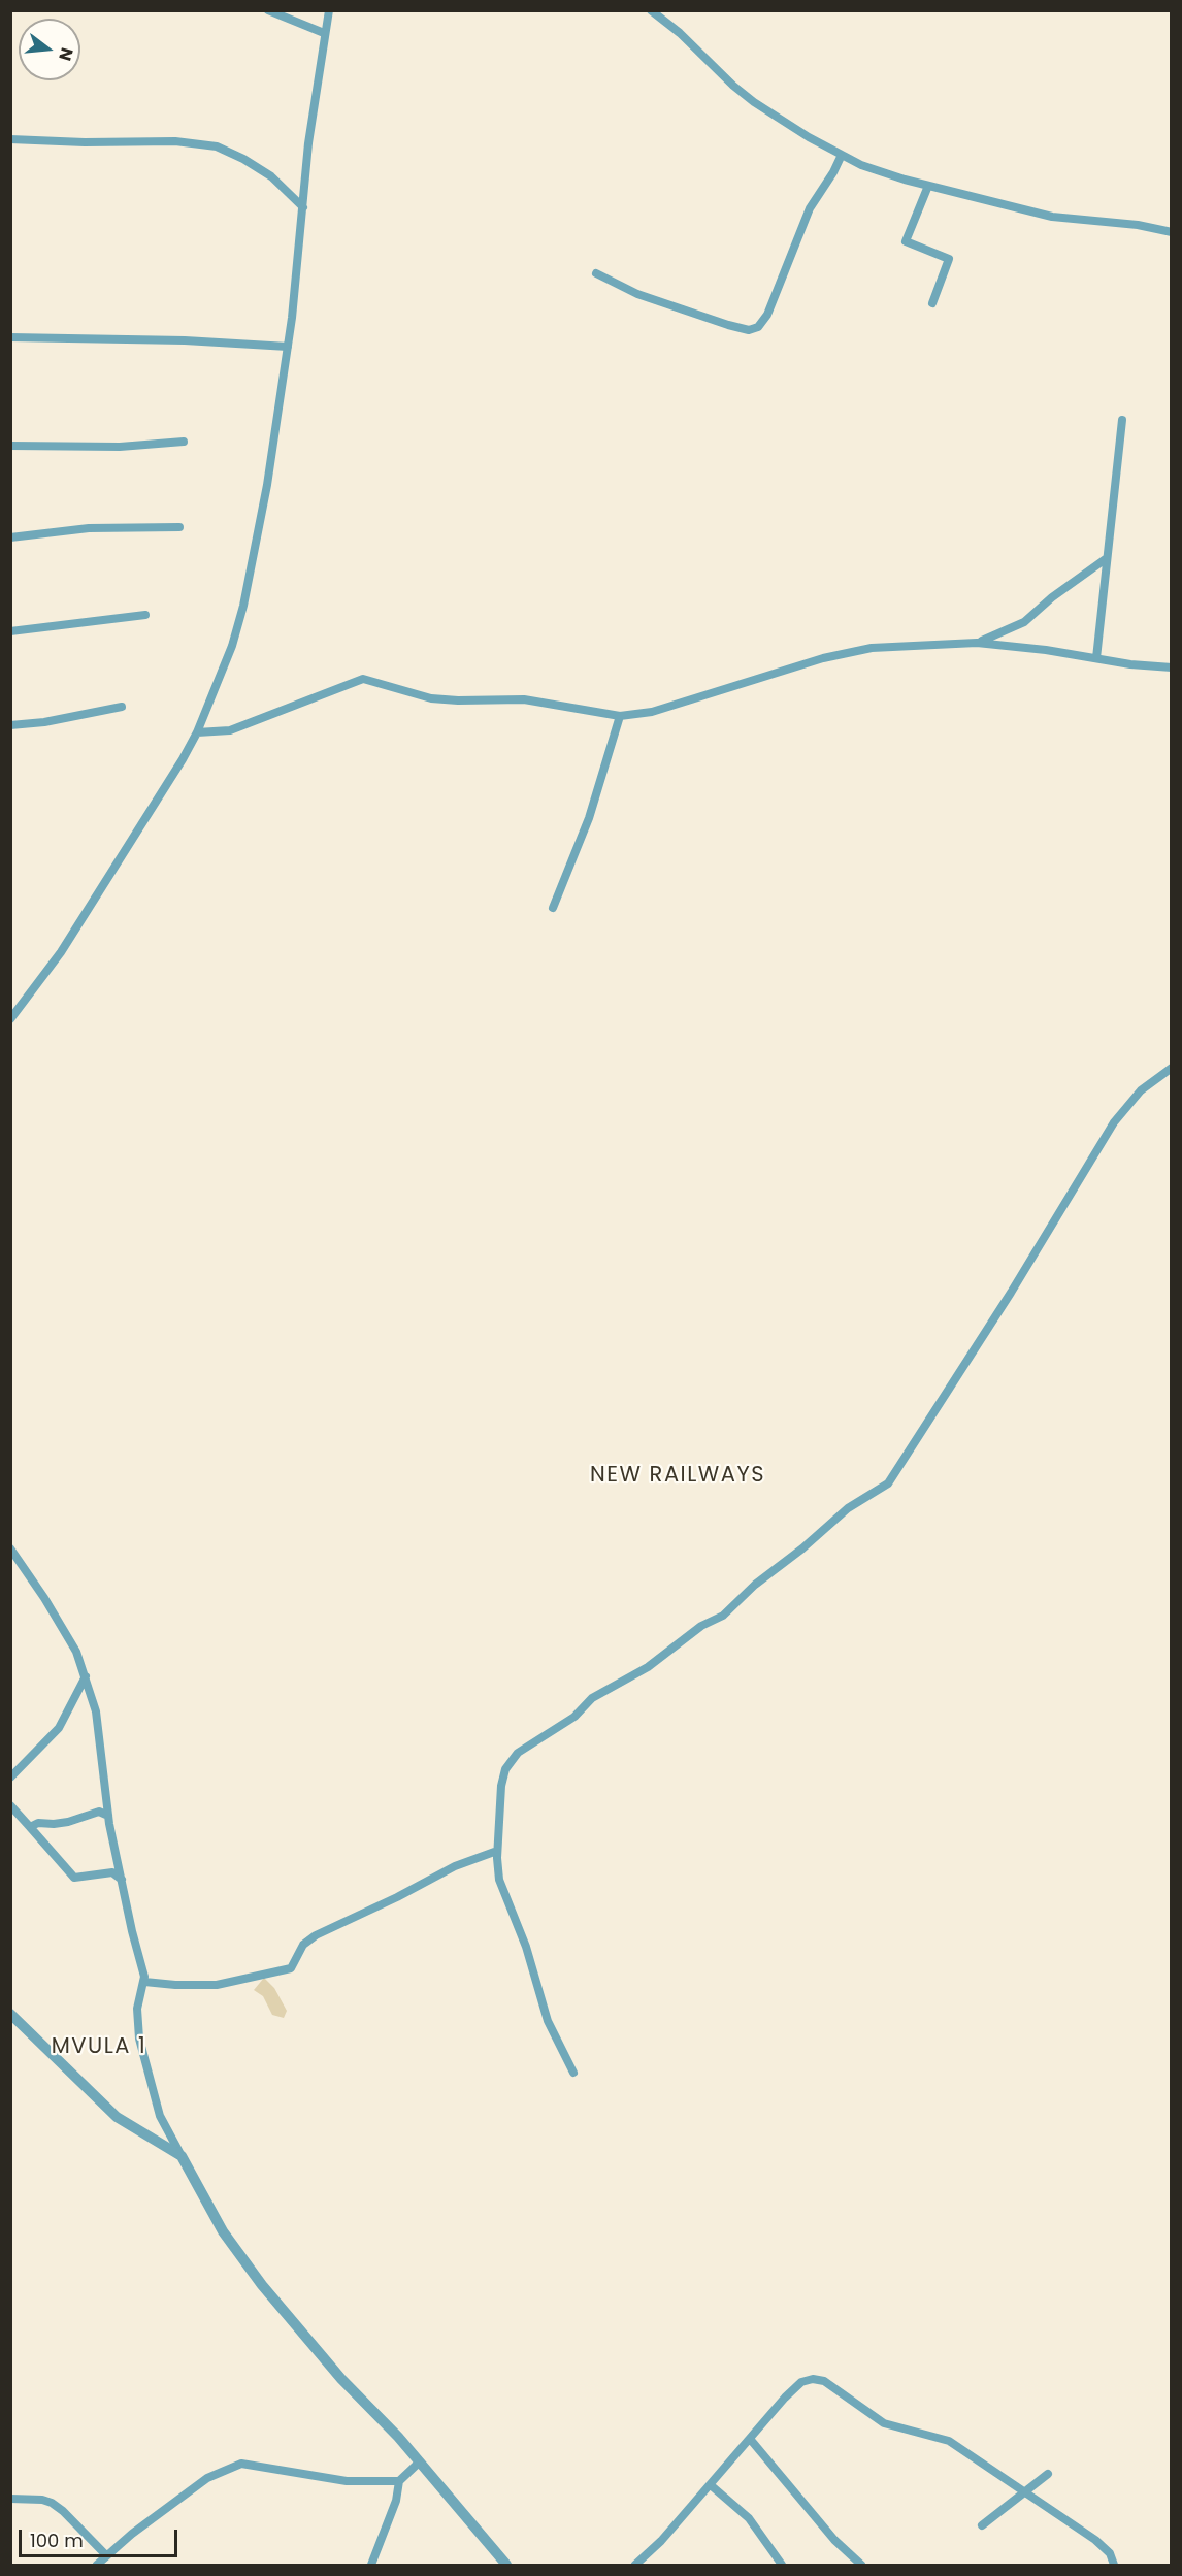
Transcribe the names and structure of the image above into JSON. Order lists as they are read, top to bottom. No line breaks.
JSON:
{"districts":["NEW RAILWAYS","MVULA 1"],"scale_bar":"100 m","north":"right"}
